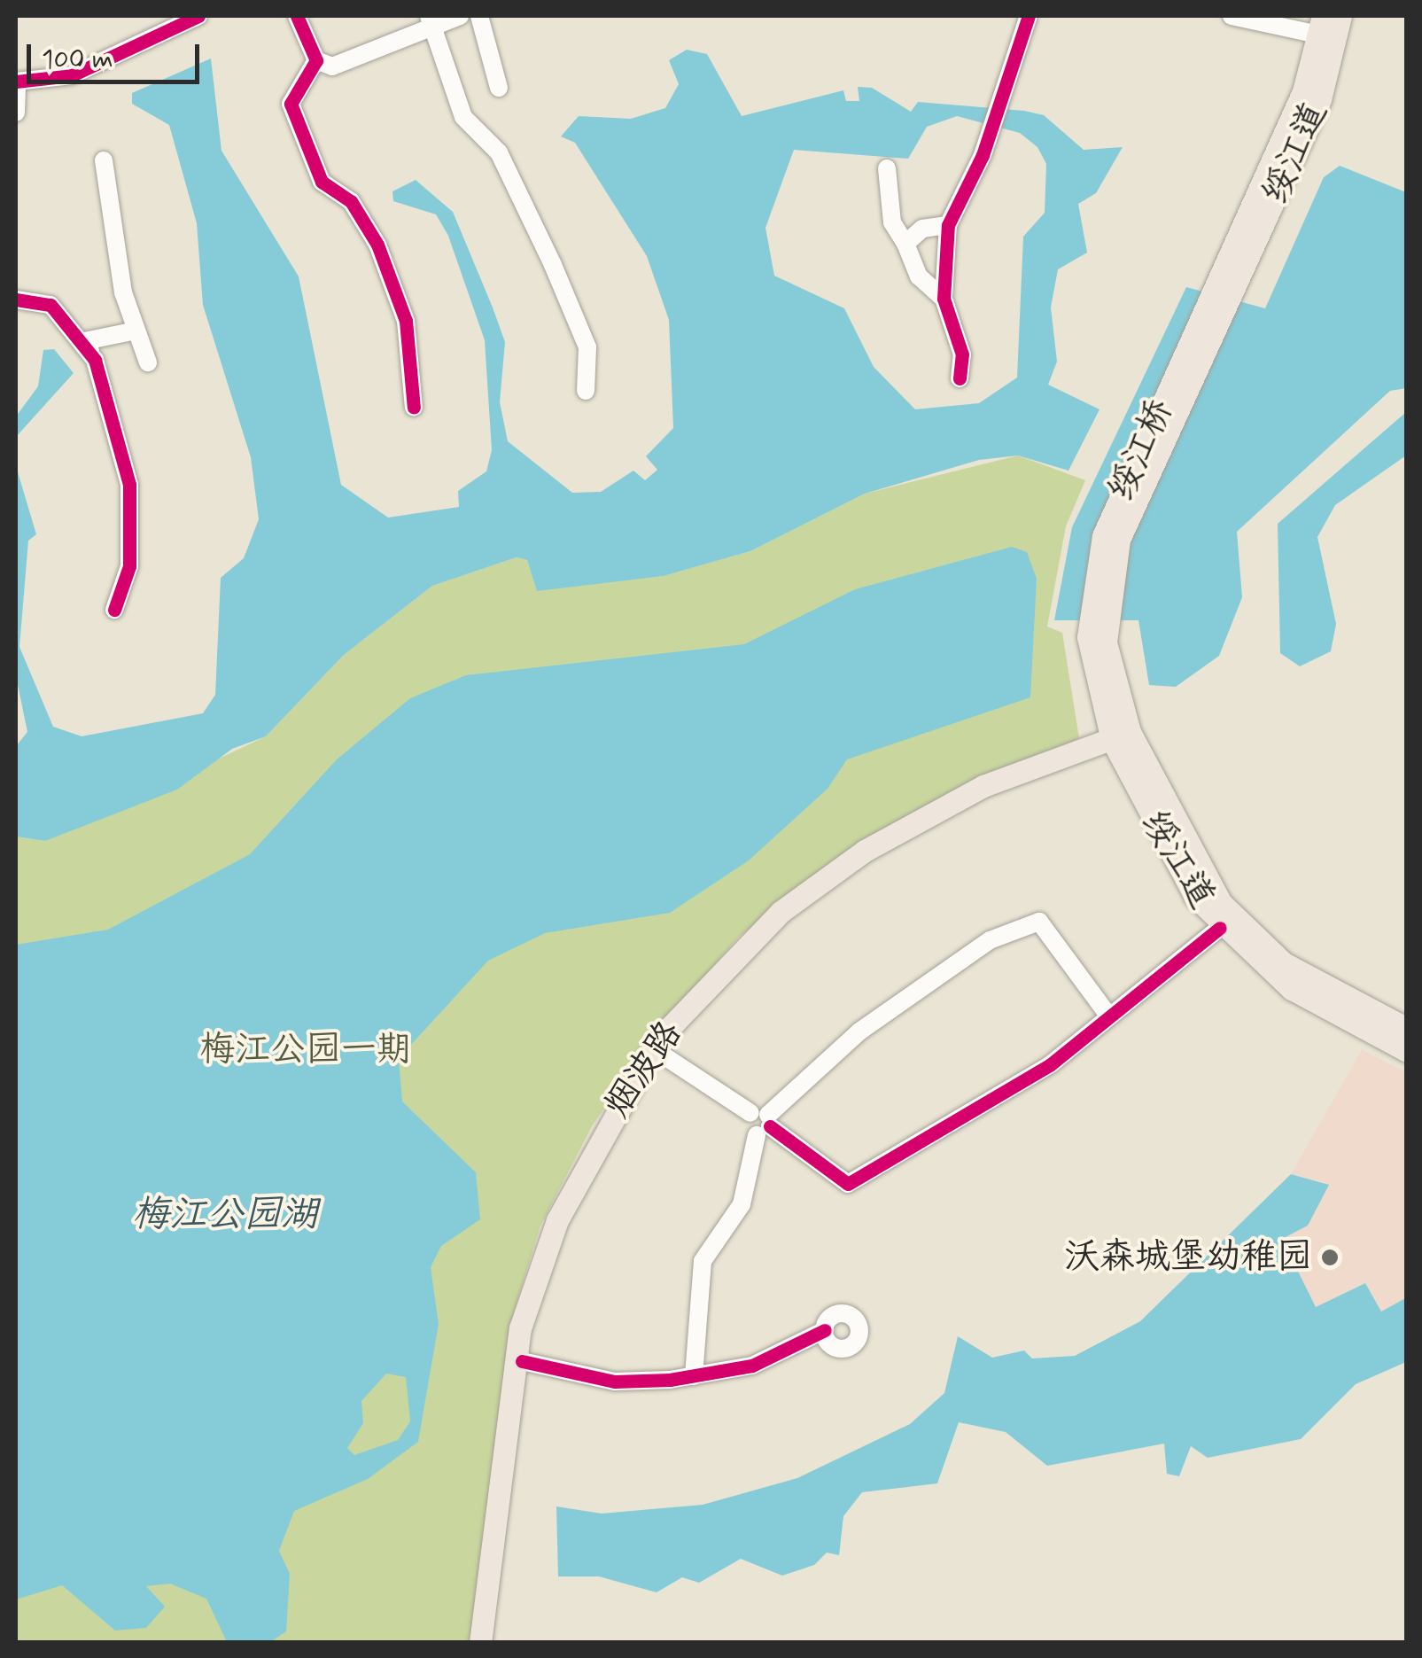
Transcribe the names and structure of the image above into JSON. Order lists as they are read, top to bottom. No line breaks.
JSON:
{"streets":{"main road":["绥江道","绥江桥","烟波路"]},"crossings":[["绥江道","绥江桥"],["绥江道","烟波路"]],"water":["梅江公园湖"],"parks":["梅江公园一期"],"places":["沃森城堡幼稚园"],"scale_bar":"100 m"}
